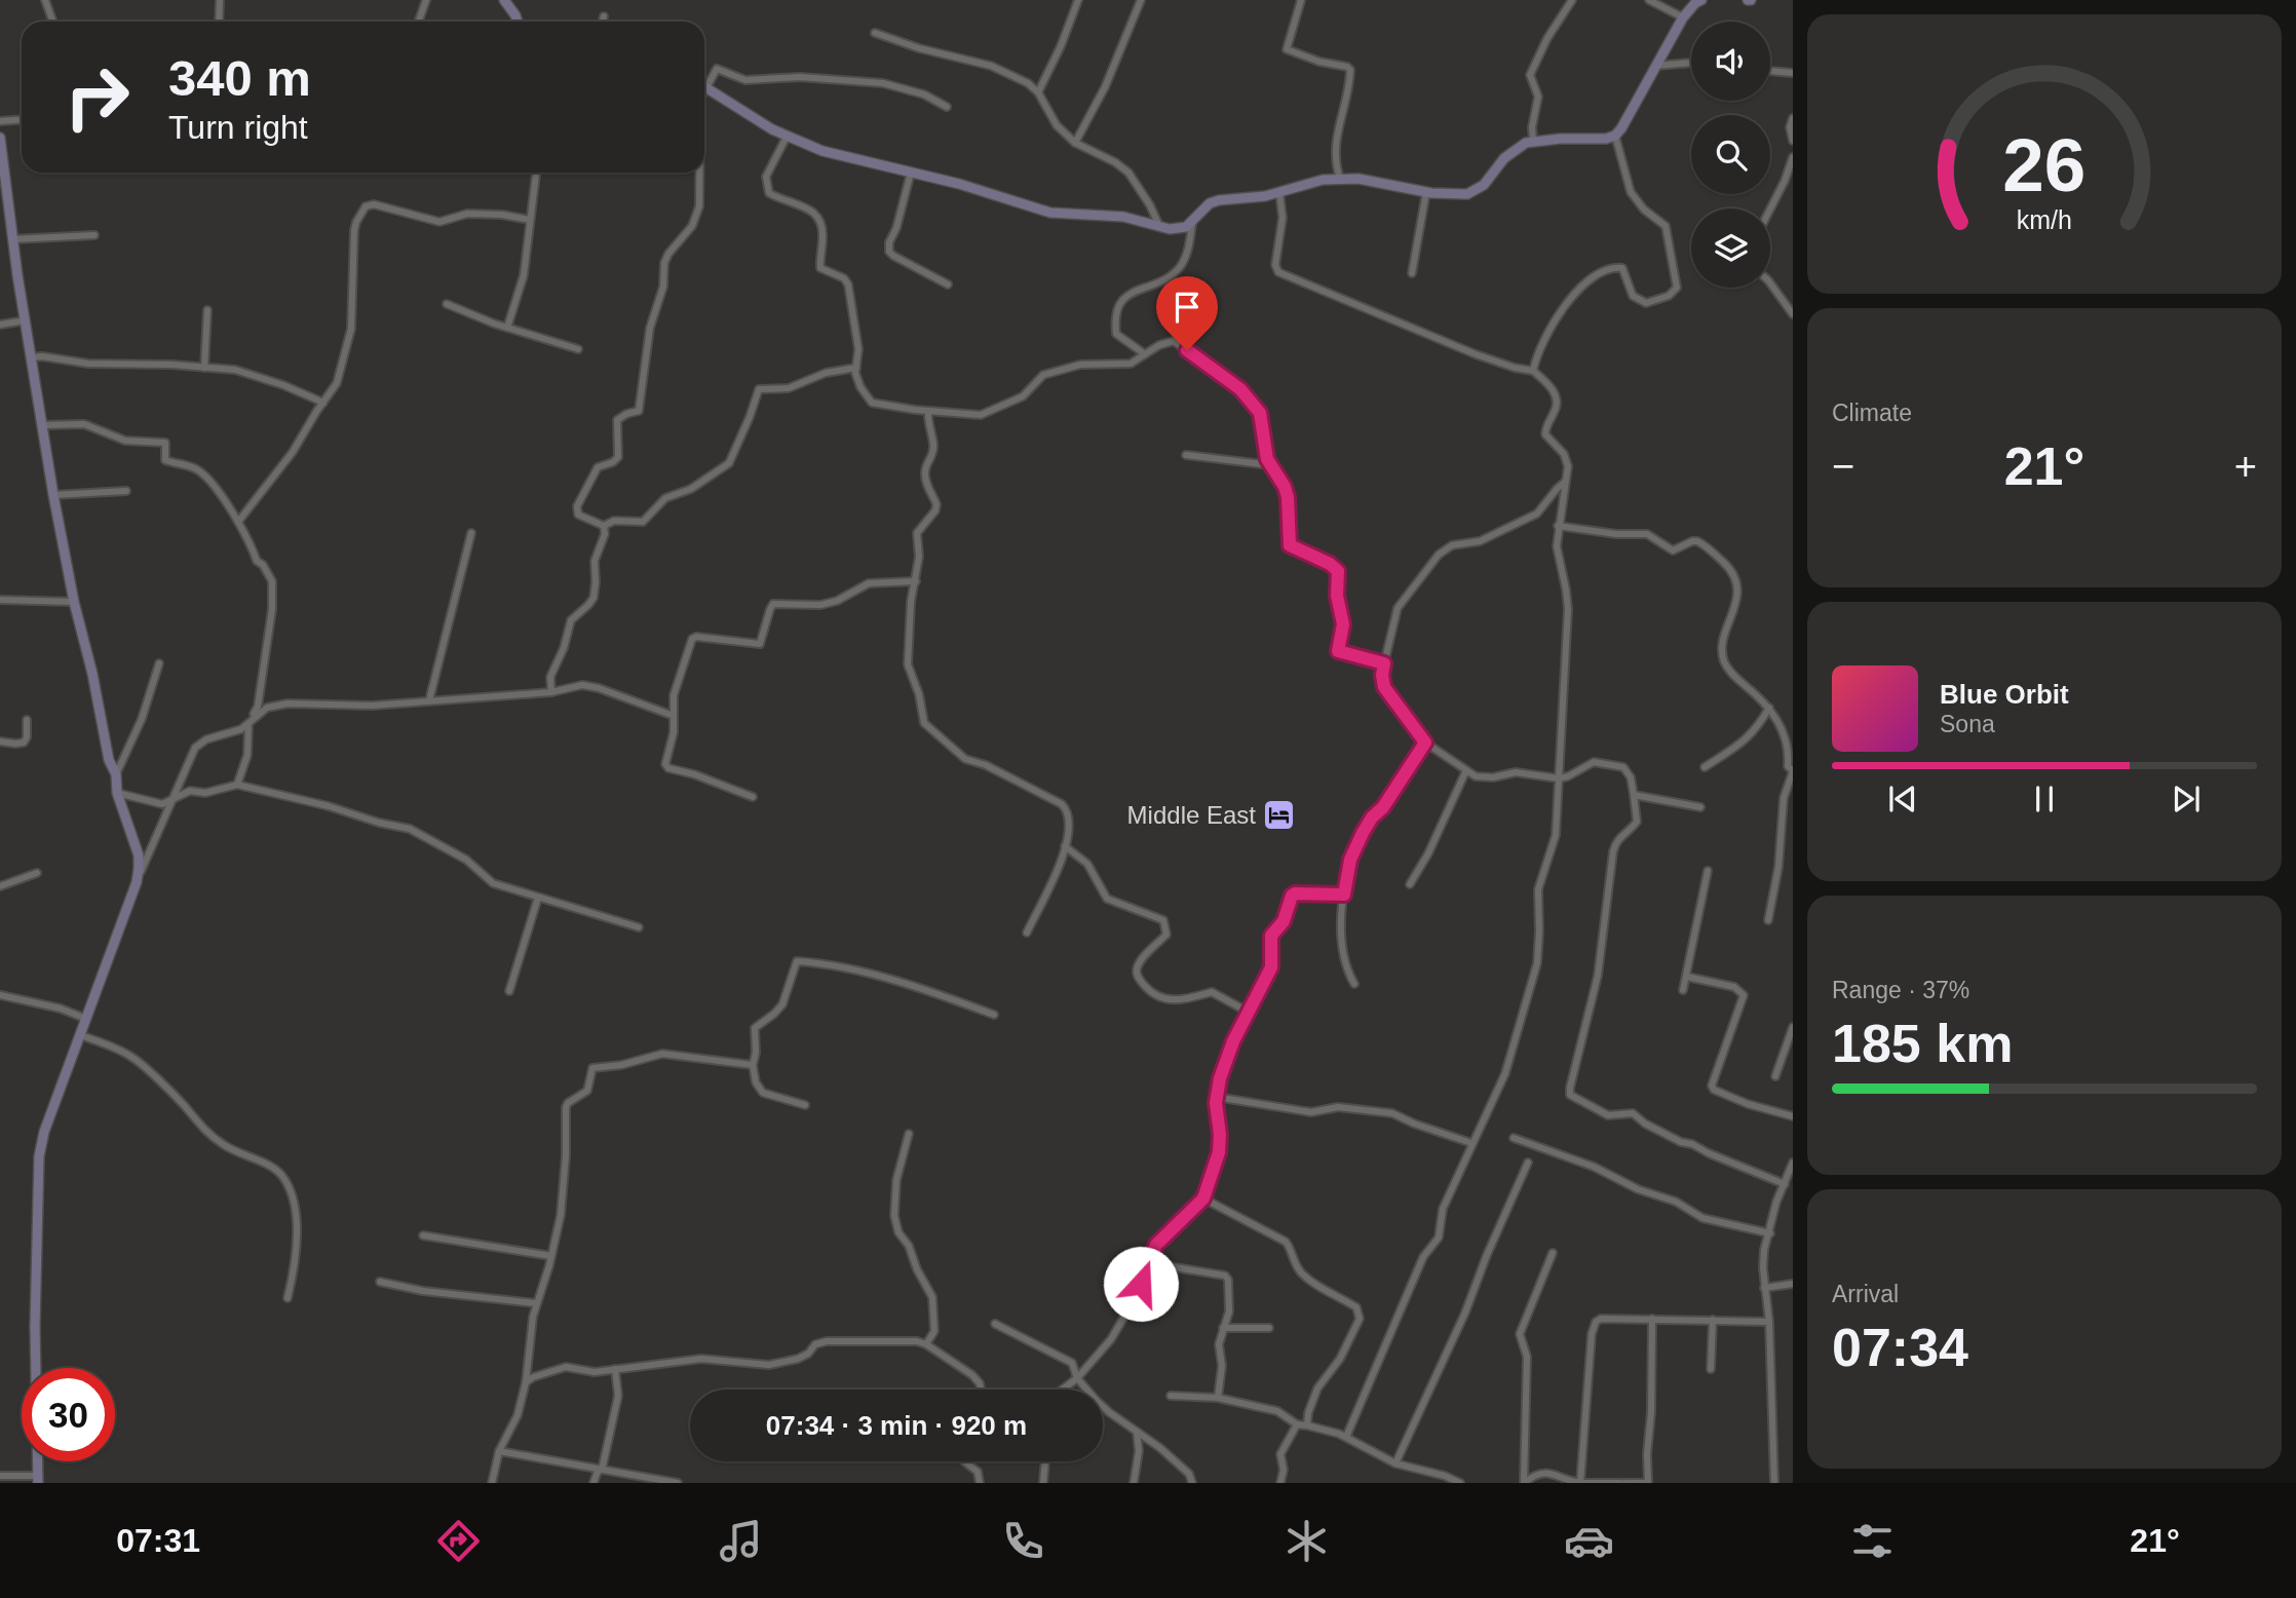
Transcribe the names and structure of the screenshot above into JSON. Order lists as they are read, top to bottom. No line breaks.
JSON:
{"places":{"hotel":["Middle East"]},"page":{"turn":["340 m","Turn right"],"tile":["Climate",["Range · 37%","185 km"],["Arrival","07:34"]],"heat":["−","21°","+"],"song":["Blue Orbit","Sona"],"limit":"30","trip":"07:34 · 3 min · 920 m","tabs":["07:31","21°"],"gauge":["26","km/h"]}}
